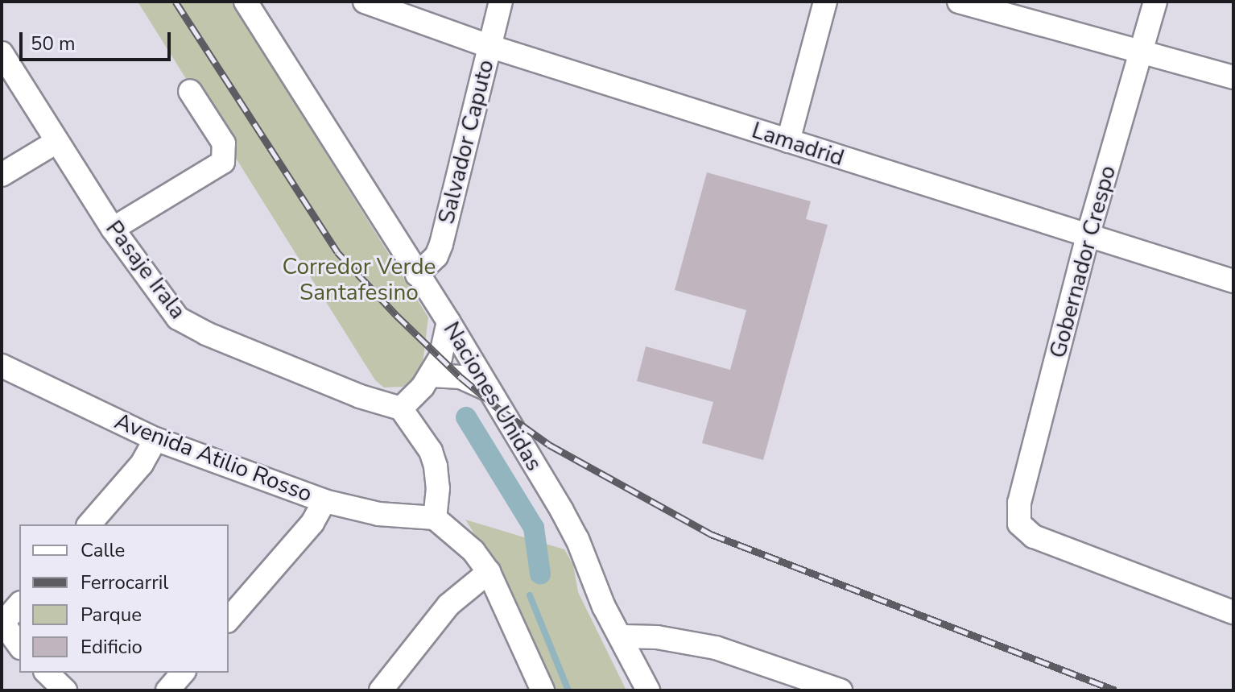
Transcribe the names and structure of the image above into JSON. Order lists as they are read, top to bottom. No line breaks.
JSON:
{"streets":{"street":["Salvador Caputo","Lamadrid","Gobernador Crespo","Pasaje Irala","Naciones Unidas","Avenida Atilio Rosso"]},"crossings":[["Salvador Caputo","Lamadrid"],["Salvador Caputo","Naciones Unidas"],["Lamadrid","Gobernador Crespo"]],"parks":["Corredor Verde Santafesino"],"legend":["Calle","Ferrocarril","Parque","Edificio"],"scale_bar":"50 m"}
